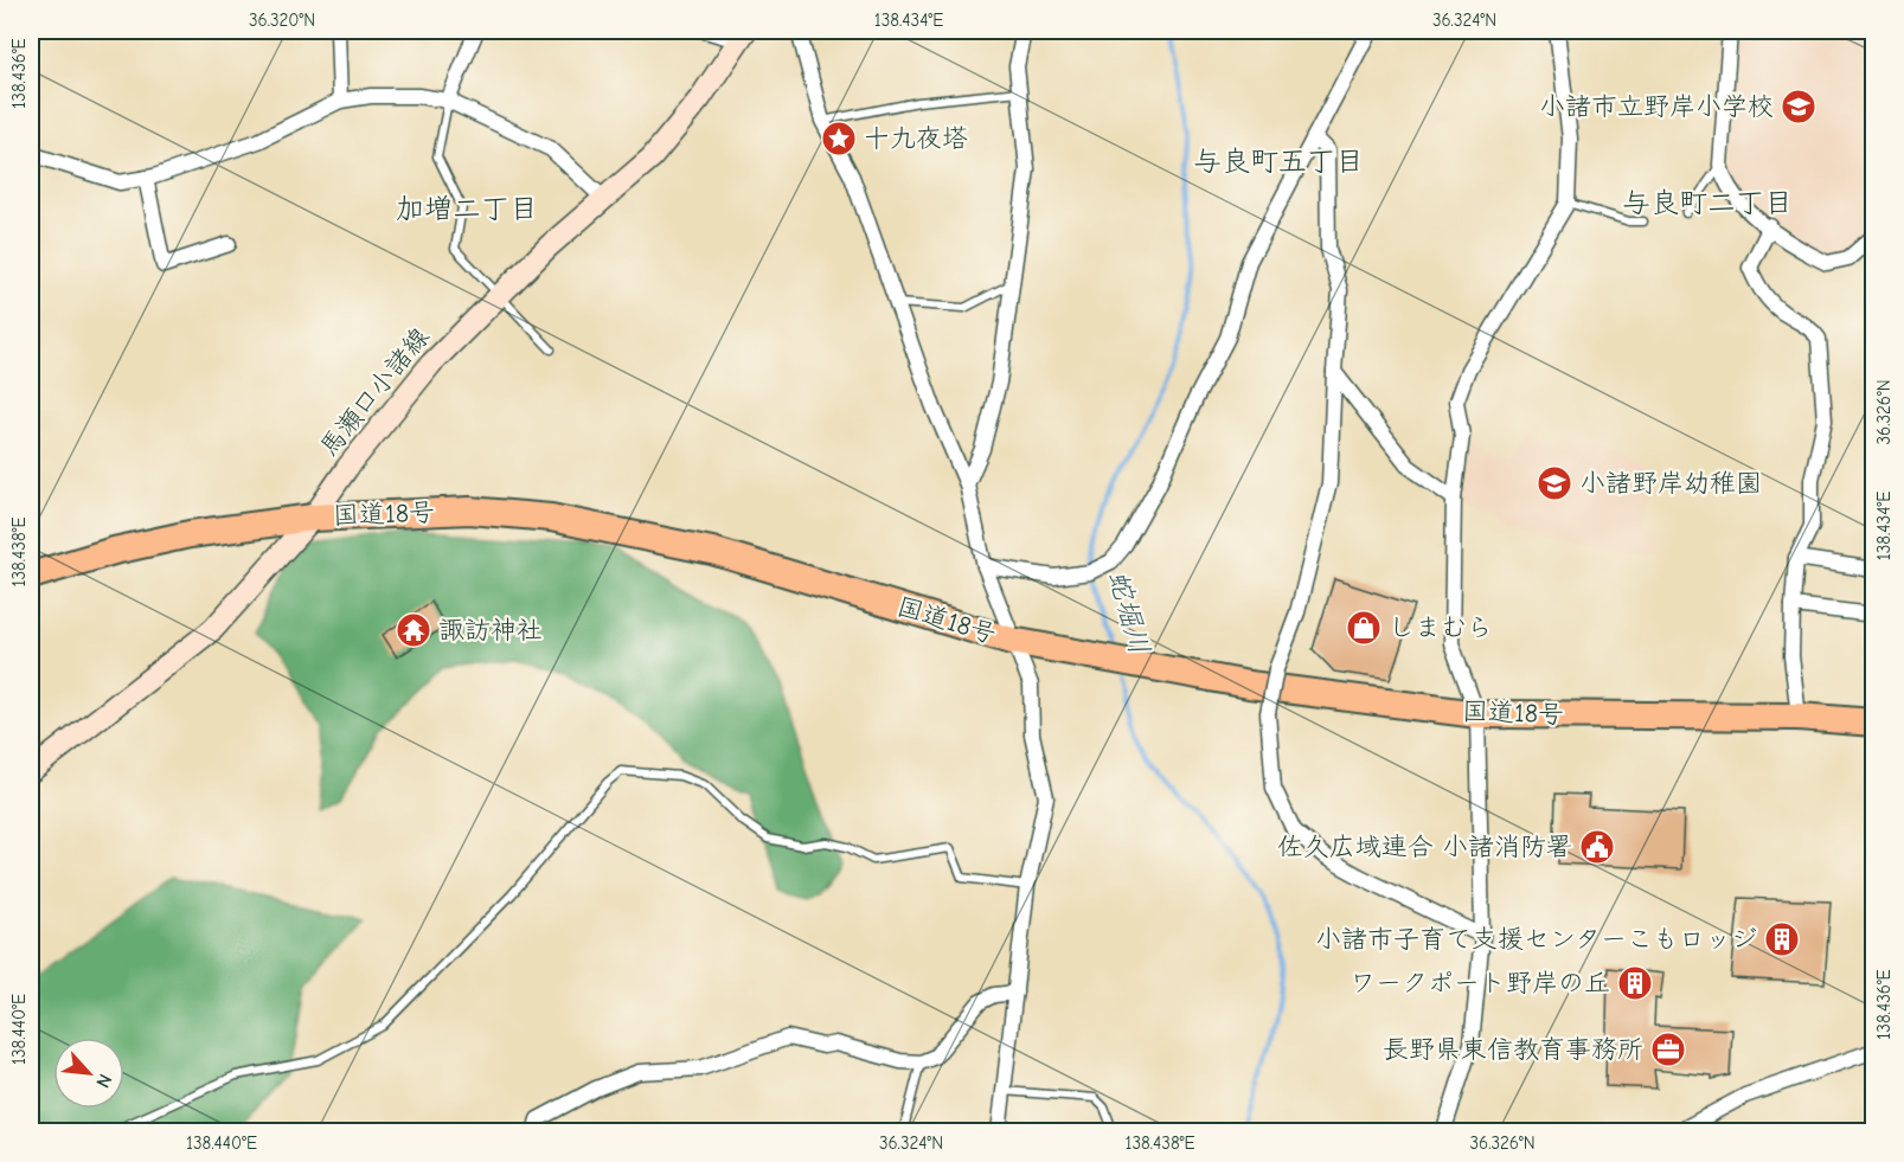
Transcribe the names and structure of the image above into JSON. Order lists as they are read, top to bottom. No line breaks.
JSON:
{"streets":{"highway":["国道18号"],"main road":["馬瀬口小諸線"]},"crossings":[["馬瀬口小諸線","国道18号"]],"districts":["与良町五丁目","与良町二丁目","加増二丁目"],"water":["蛇堀川"],"places":{"school or university":["小諸市立野岸小学校","小諸野岸幼稚園"],"place":["十九夜塔"],"shop":["しまむら"],"temple":["諏訪神社"],"public building":["佐久広域連合 小諸消防署"],"building":["小諸市子育て支援センターこもロッジ","ワークポート野岸の丘"],"office":["長野県東信教育事務所"]},"north":"bottom right","coordinates":["36.320°N","138.434°E","36.324°N","138.436°E","36.326°N","138.438°E","138.440°E"]}
